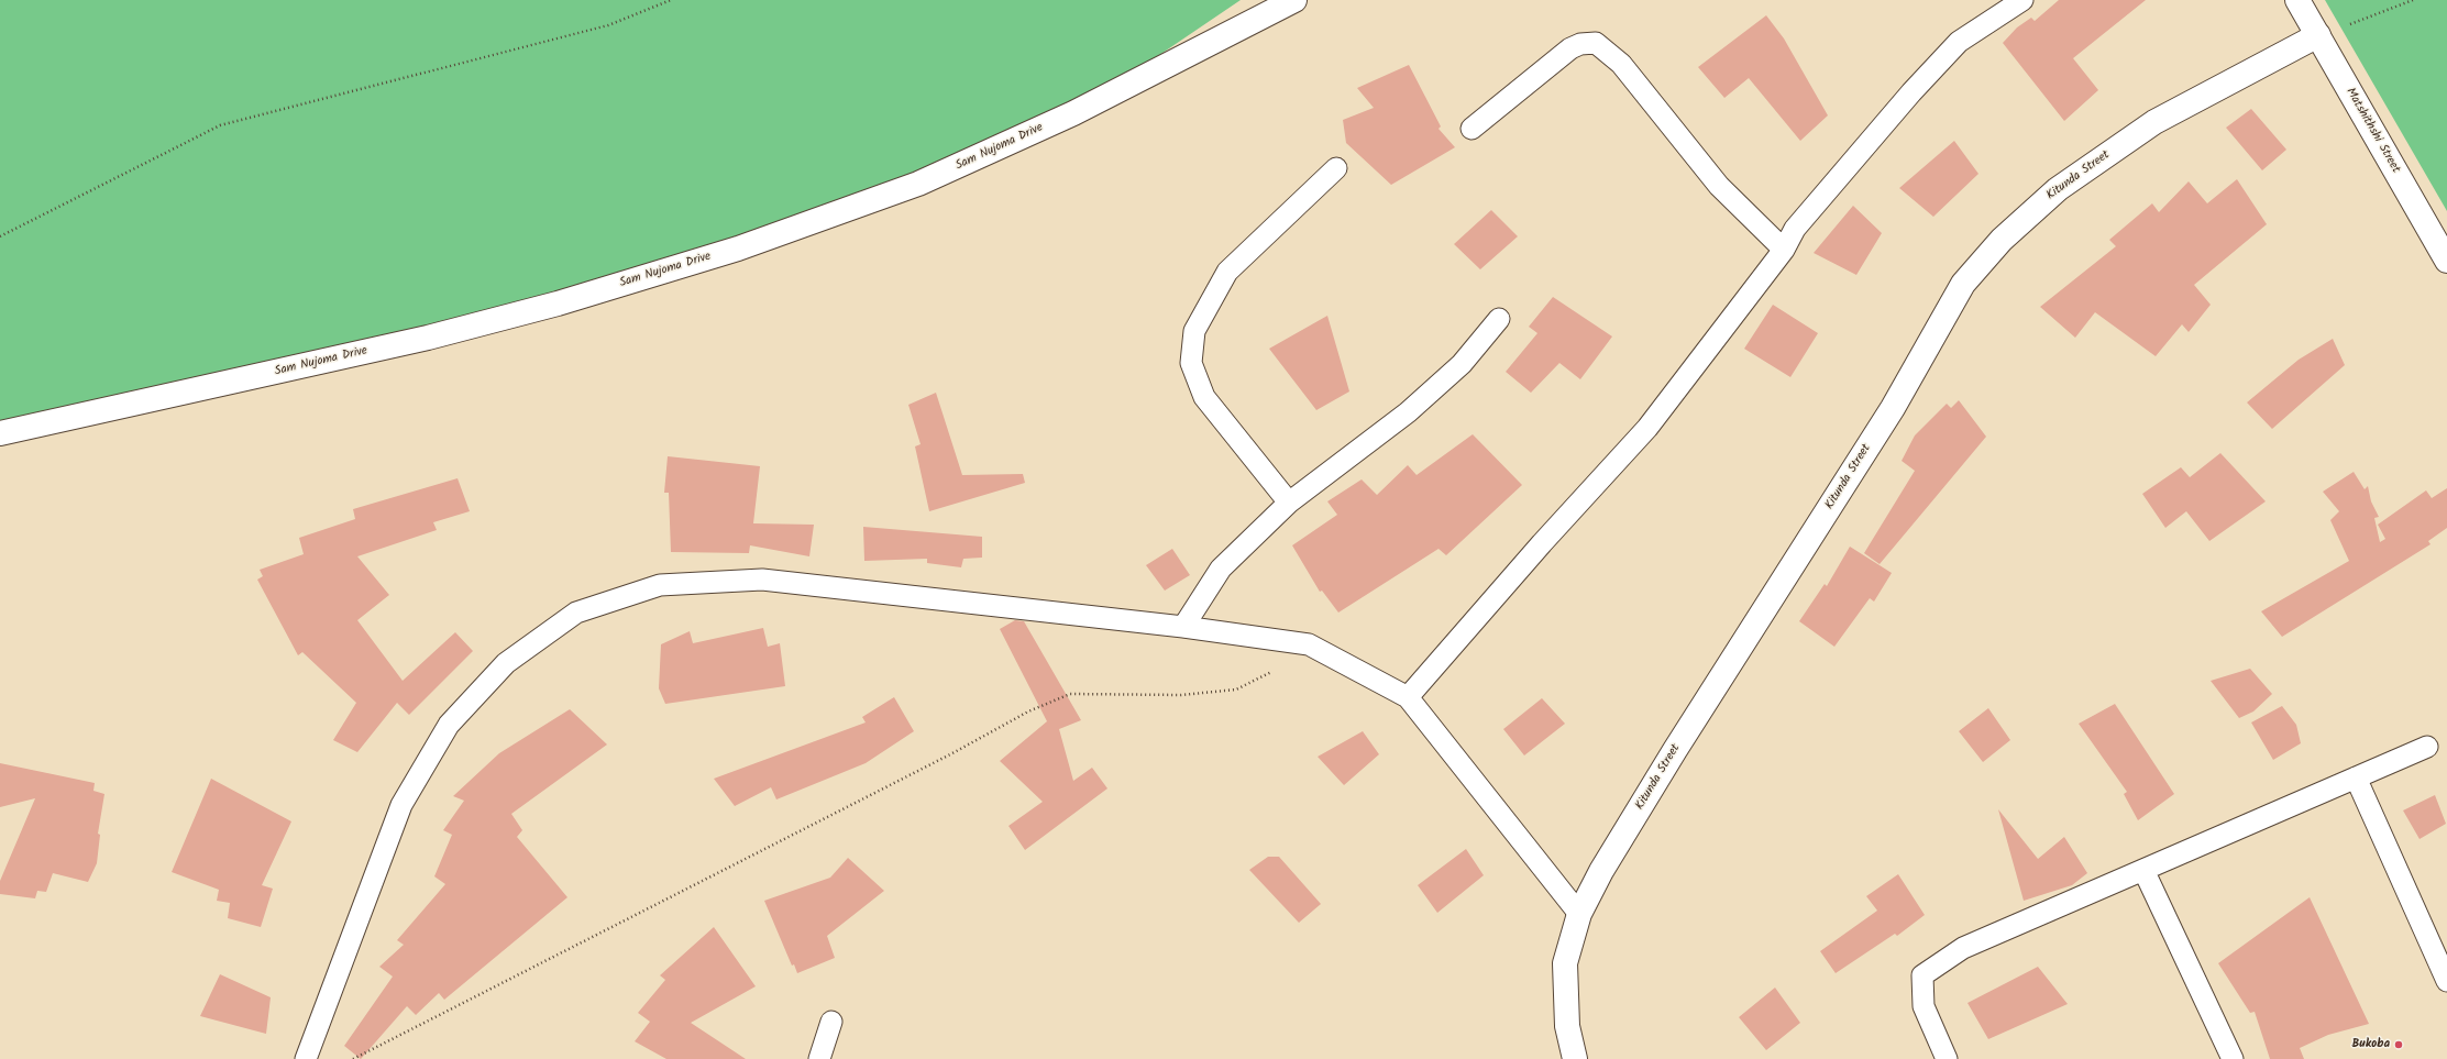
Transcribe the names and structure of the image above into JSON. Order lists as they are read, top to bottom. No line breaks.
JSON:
{"streets":{"main road":["Matshithshi Street","Sam Nujoma Drive","Kitunda Street"]},"crossings":[["Matshithshi Street","Kitunda Street"]],"places":["Bukoba"]}
